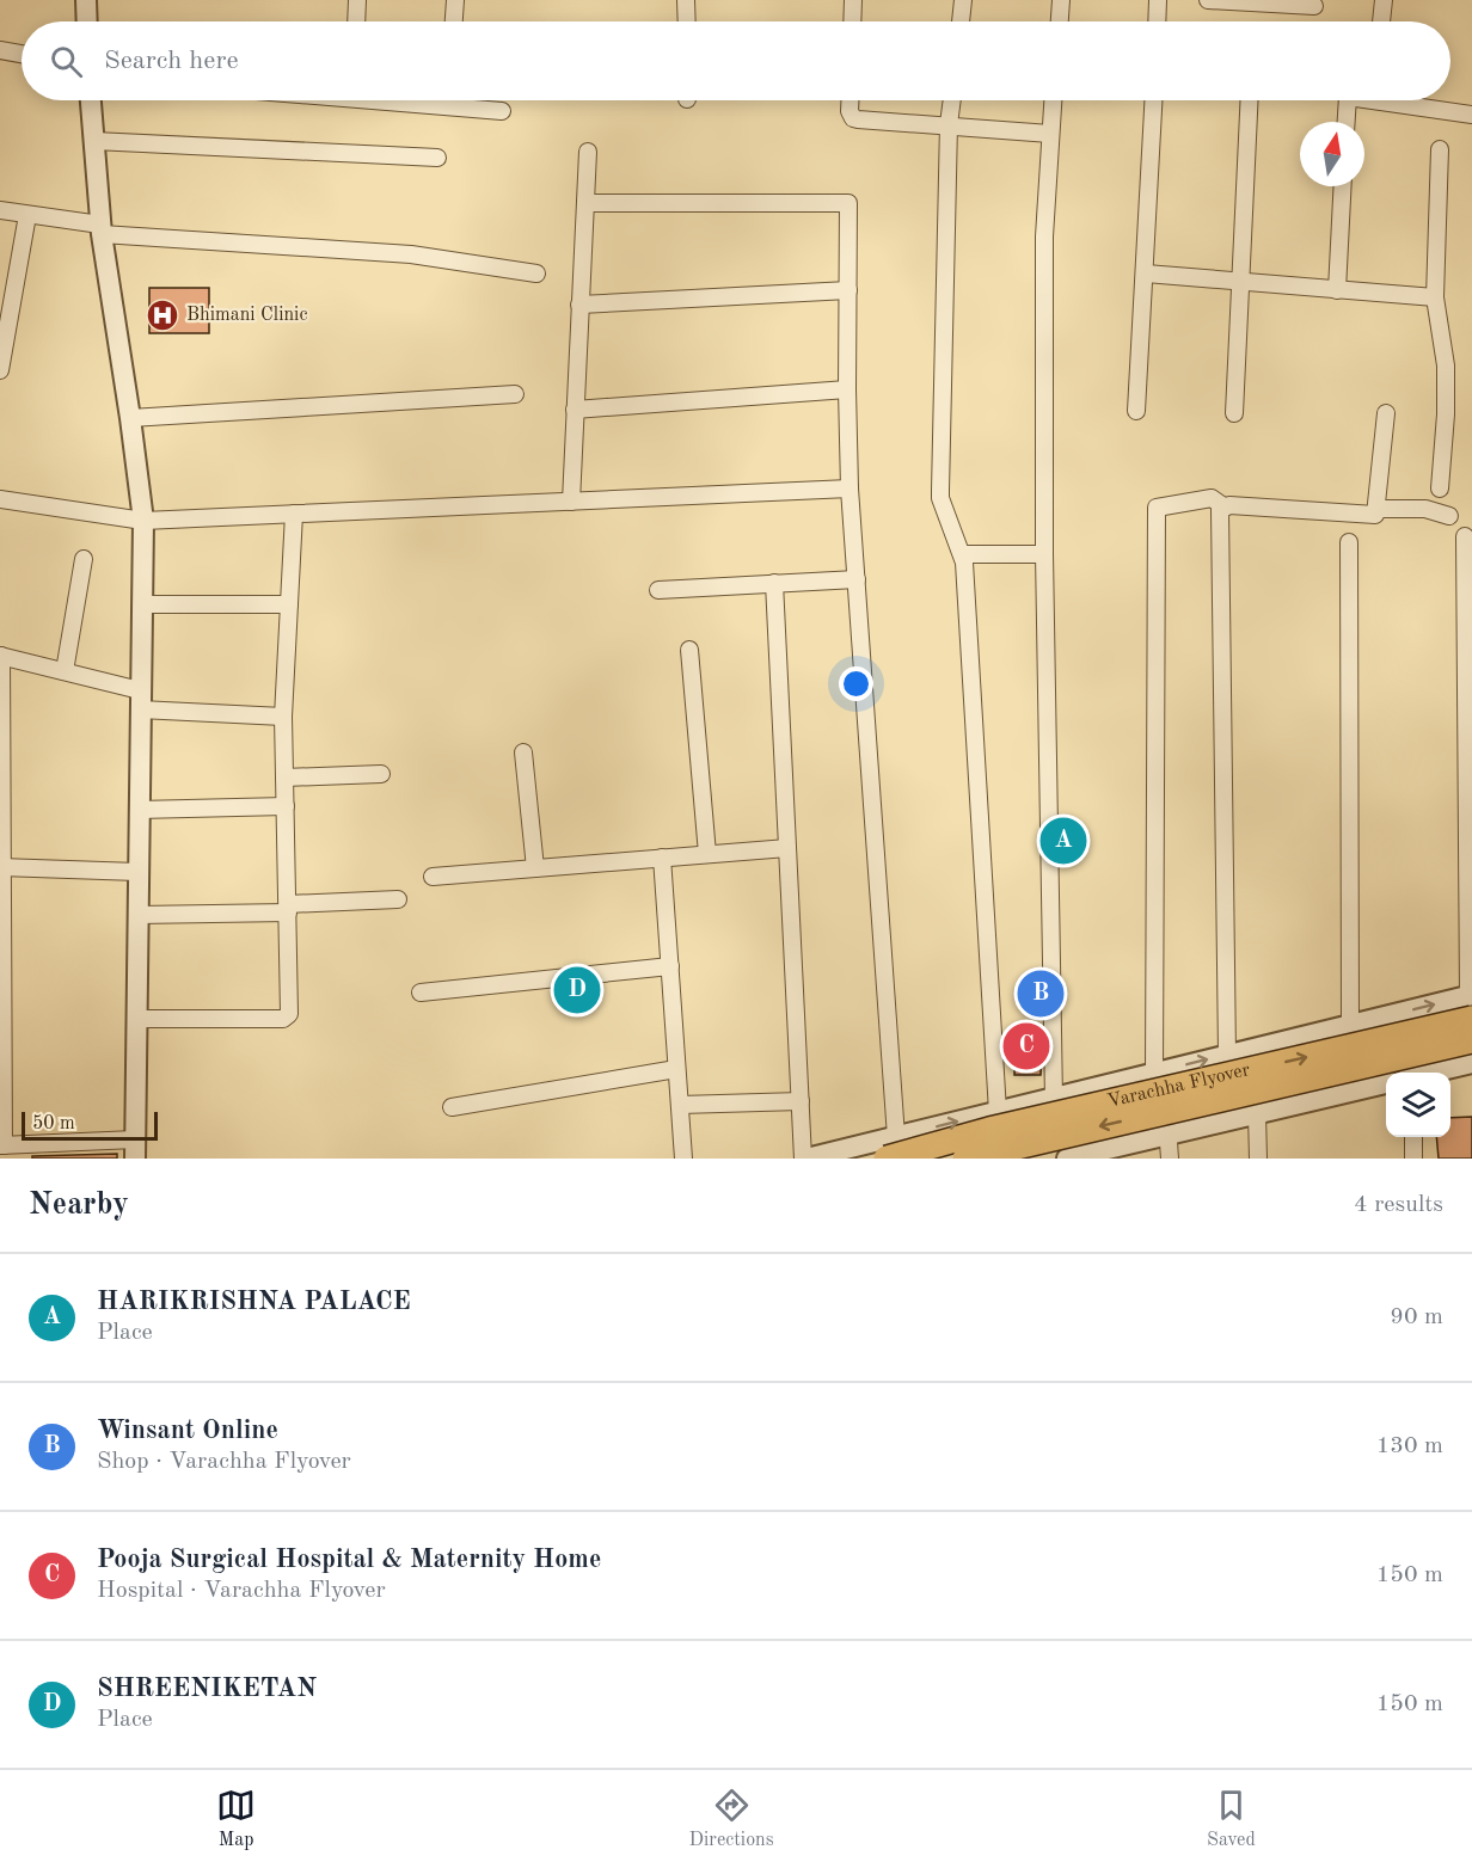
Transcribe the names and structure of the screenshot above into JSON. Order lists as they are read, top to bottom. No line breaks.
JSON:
{"streets":{"main road":["Varachha Flyover"]},"places":{"hospital":["Bhimani Clinic"]},"scale_bar":"50 m","north":"top","page":{"search":"Search here","pins":["A","D","B","C"],"scale":"50 m","heading":["Nearby","4 results"],"list":[{"mark":"A","name":"HARIKRISHNA PALACE","note":"Place","value":"90 m"},{"mark":"B","name":"Winsant Online","note":"Shop · Varachha Flyover","value":"130 m"},{"mark":"C","name":"Pooja Surgical Hospital & Maternity Home","note":"Hospital · Varachha Flyover","value":"150 m"},{"mark":"D","name":"SHREENIKETAN","note":"Place","value":"150 m"}],"nav":["Map","Directions","Saved"]}}
